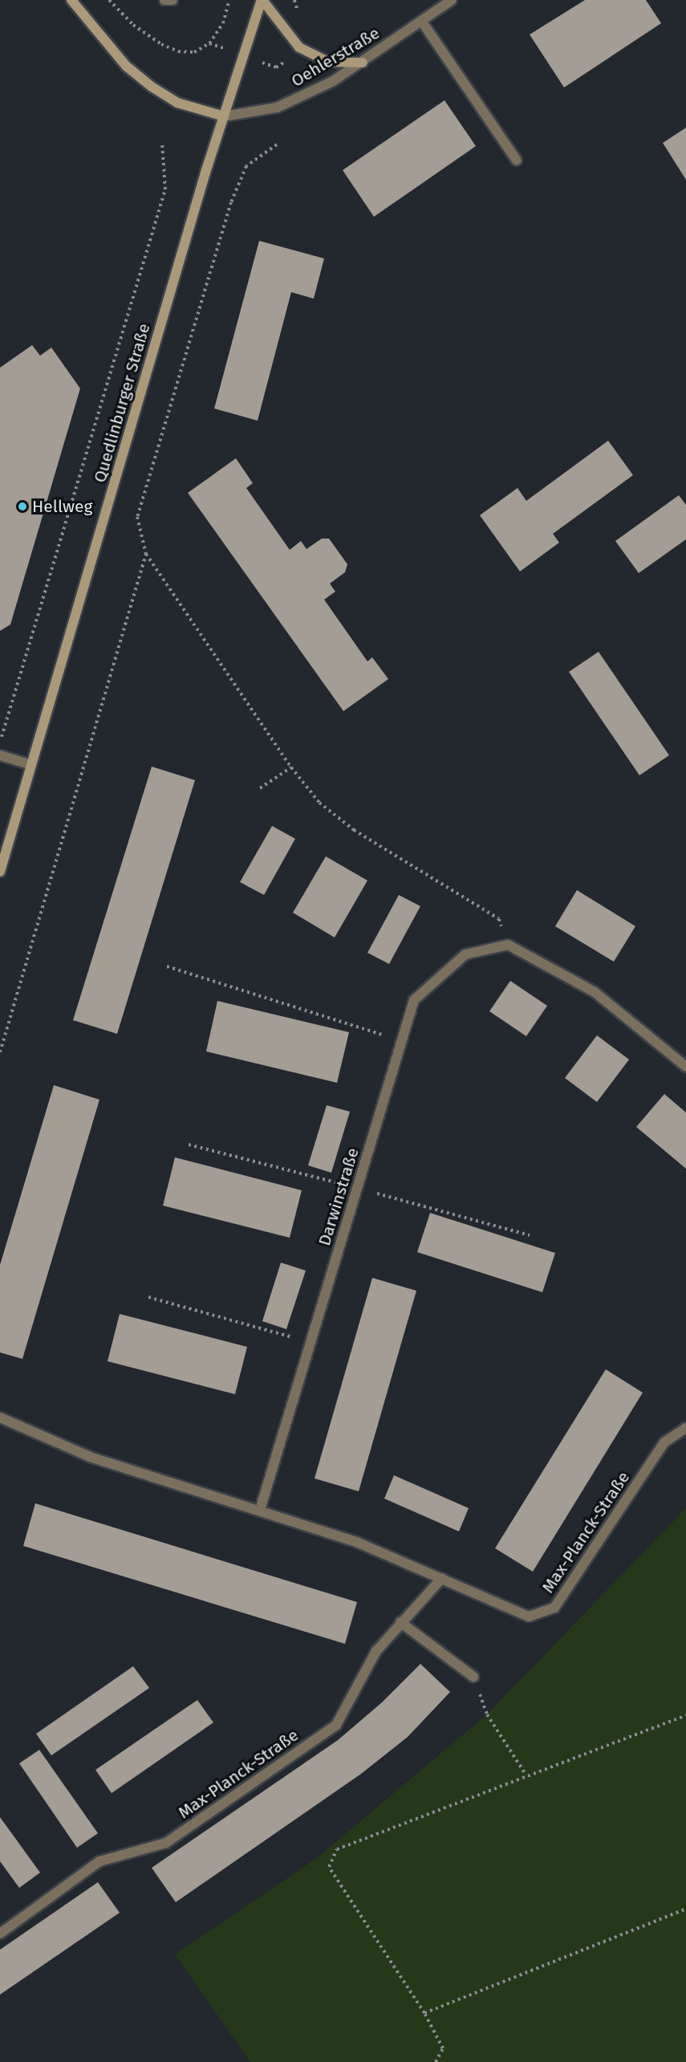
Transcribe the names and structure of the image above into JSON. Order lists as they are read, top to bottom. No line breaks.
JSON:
{"streets":{"main road":["Quedlinburger Straße"],"street":["Oehlerstraße","Darwinstraße","Max-Planck-Straße"]},"crossings":[["Oehlerstraße","Quedlinburger Straße"],["Darwinstraße","Max-Planck-Straße"]],"places":["Hellweg"]}
